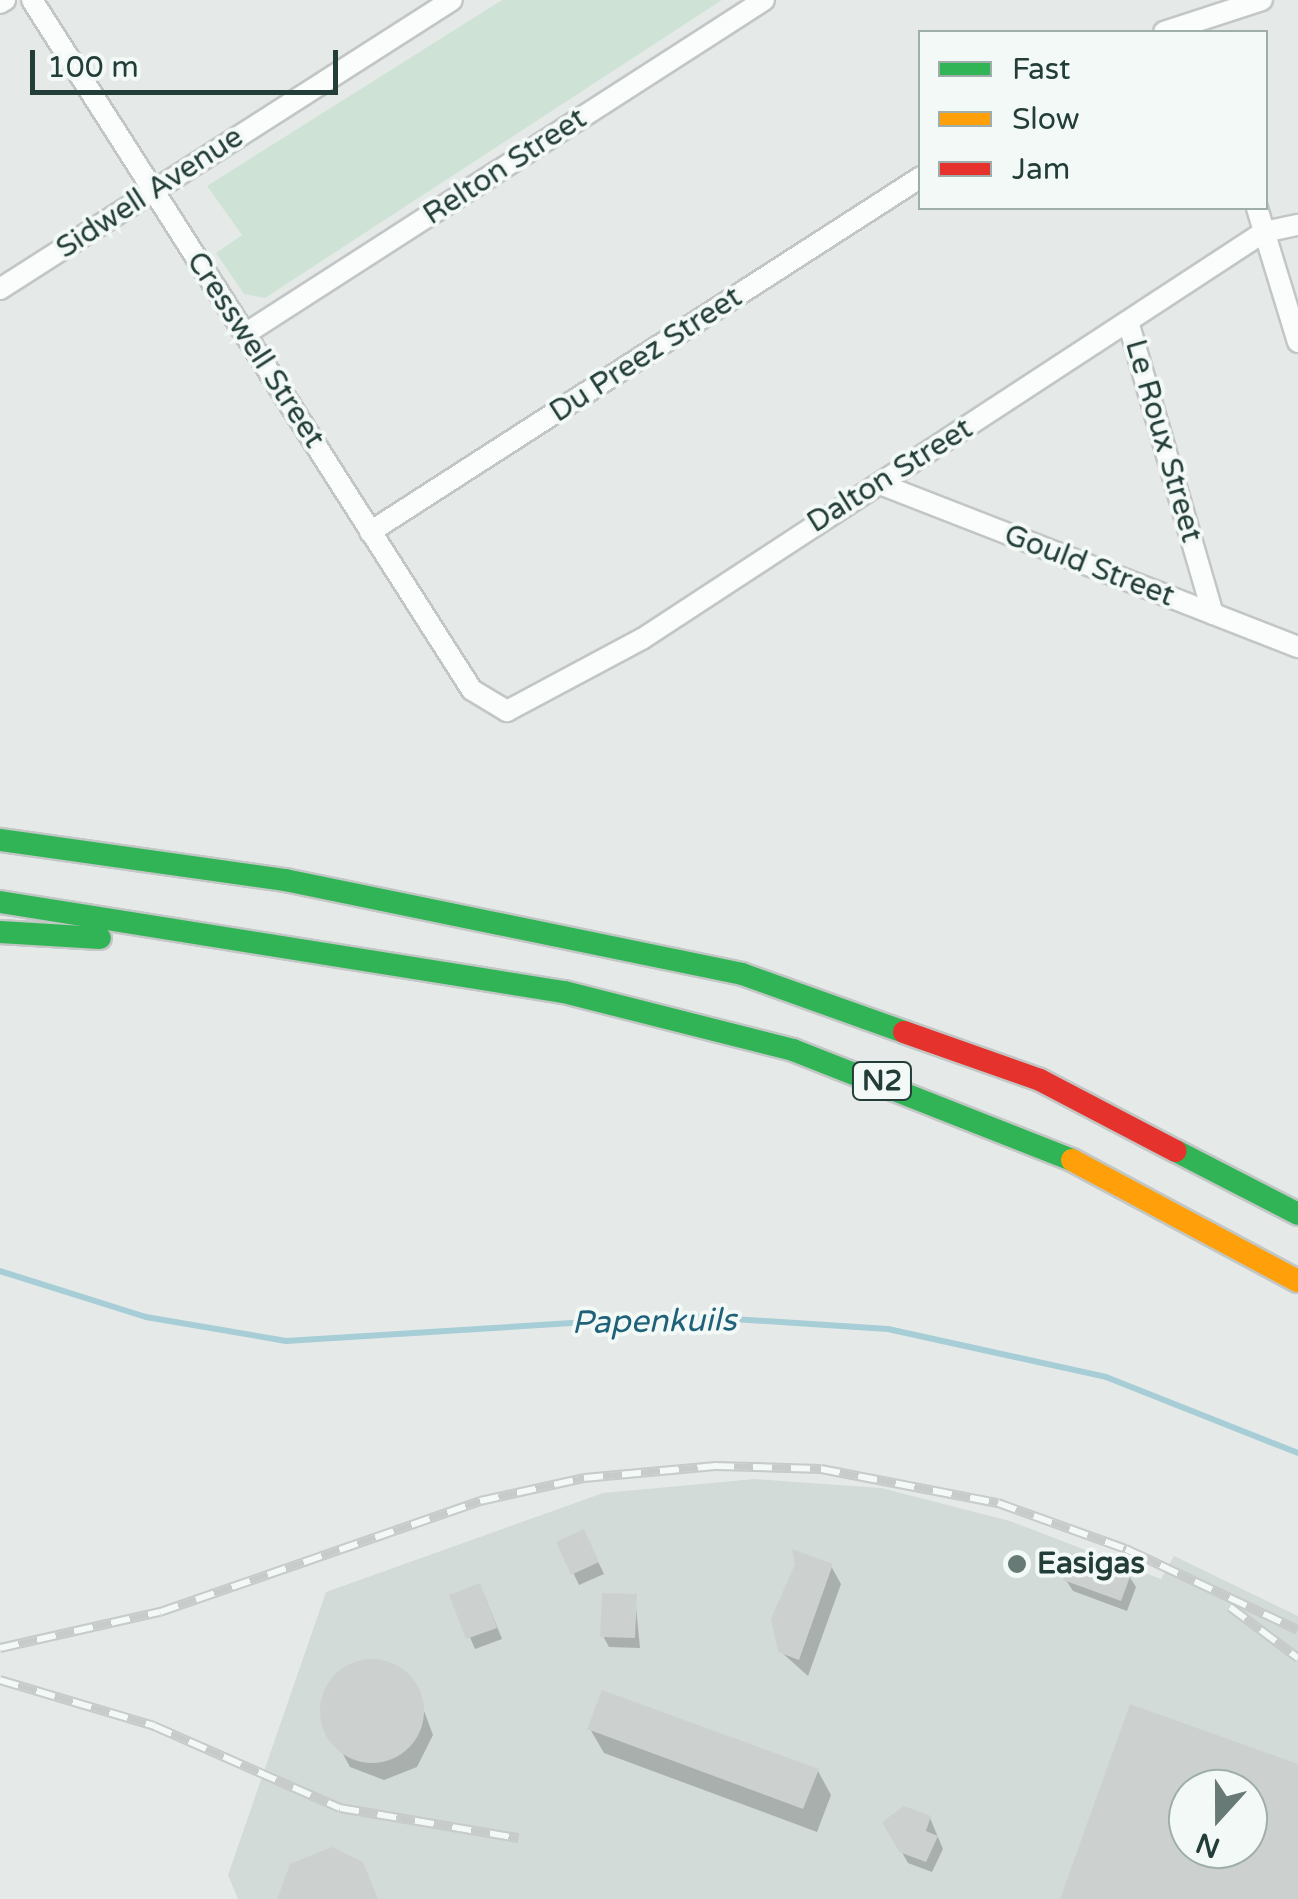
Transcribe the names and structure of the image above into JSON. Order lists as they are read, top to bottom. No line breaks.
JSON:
{"streets":{"highway":["N2"],"street":["Relton Street","Sidwell Avenue","Cresswell Street","Du Preez Street","Le Roux Street","Dalton Street","Gould Street"]},"crossings":[["Relton Street","Cresswell Street"],["Sidwell Avenue","Cresswell Street"],["Cresswell Street","Du Preez Street"],["Cresswell Street","Dalton Street"],["Le Roux Street","Dalton Street"],["Le Roux Street","Gould Street"],["Dalton Street","Gould Street"]],"water":["Papenkuils"],"places":["Easigas"],"legend":["Fast","Slow","Jam"],"scale_bar":"100 m","north":"bottom"}
